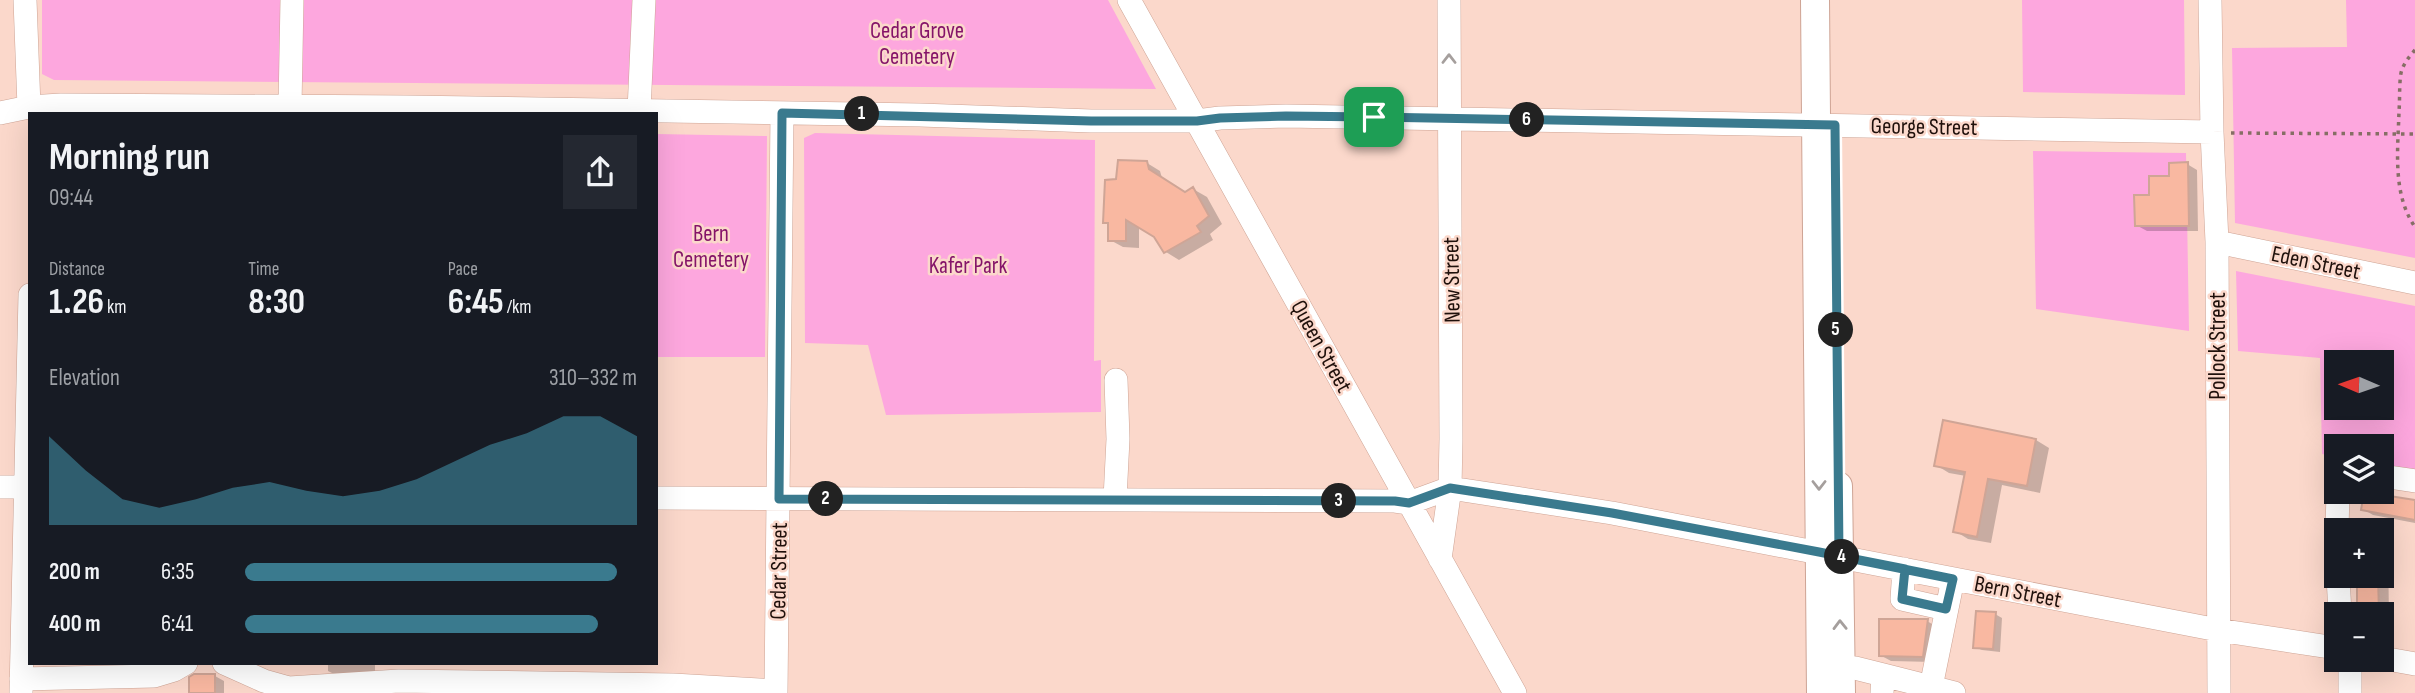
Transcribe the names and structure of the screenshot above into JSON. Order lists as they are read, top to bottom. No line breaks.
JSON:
{"streets":{"street":["George Street","Eden Street","New Street","Queen Street","Pollock Street","Cedar Street","Bern Street"]},"crossings":[["George Street","New Street"],["George Street","Queen Street"],["George Street","Pollock Street"],["George Street","Cedar Street"],["Eden Street","Pollock Street"],["New Street","Queen Street"],["New Street","Bern Street"],["Queen Street","Bern Street"],["Pollock Street","Bern Street"],["Cedar Street","Bern Street"]],"parks":["Cedar Grove Cemetery","Bern Cemetery","Kafer Park"],"north":"left","page":{"pins":["1","6","5","2","3","4"],"heading":["Morning run","09:44"],"stats":[["Distance","1.26 km"],["Time","8:30"],["Pace","6:45 /km"]],"map_buttons":["+","−"],"chart":["Elevation","310–332 m"],"list":[{"name":"200 m","note":"6:35"},{"name":"400 m","note":"6:41"}]}}
